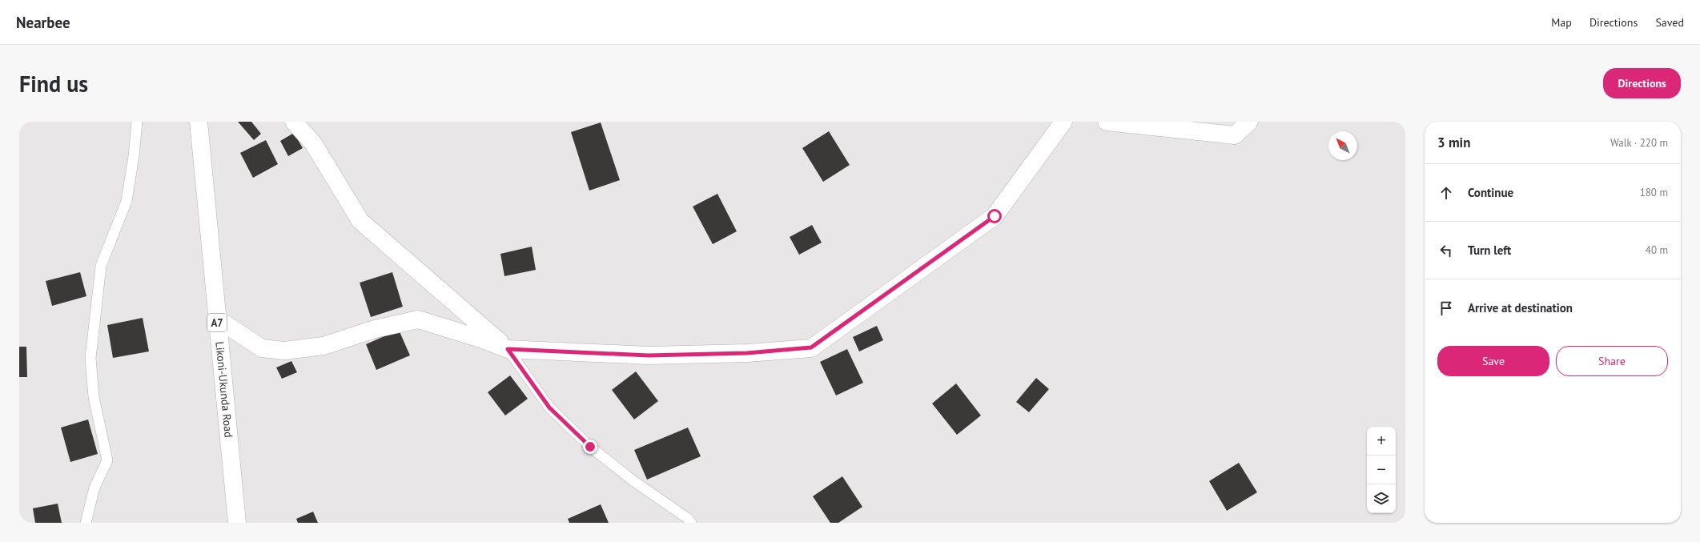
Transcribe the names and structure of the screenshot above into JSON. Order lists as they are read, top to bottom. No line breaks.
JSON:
{"streets":{"main road":["A7","Likoni-Ukunda Road"]},"north":"top left","page":{"header":"Nearbee","nav":["Map","Directions","Saved"],"buttons":["Directions",["Save","Share"]],"title":"Find us","heading":["3 min","Walk · 220 m"],"list":[["Continue","180 m"],["Turn left","40 m"],"Arrive at destination"],"map_buttons":["+","−"]}}
